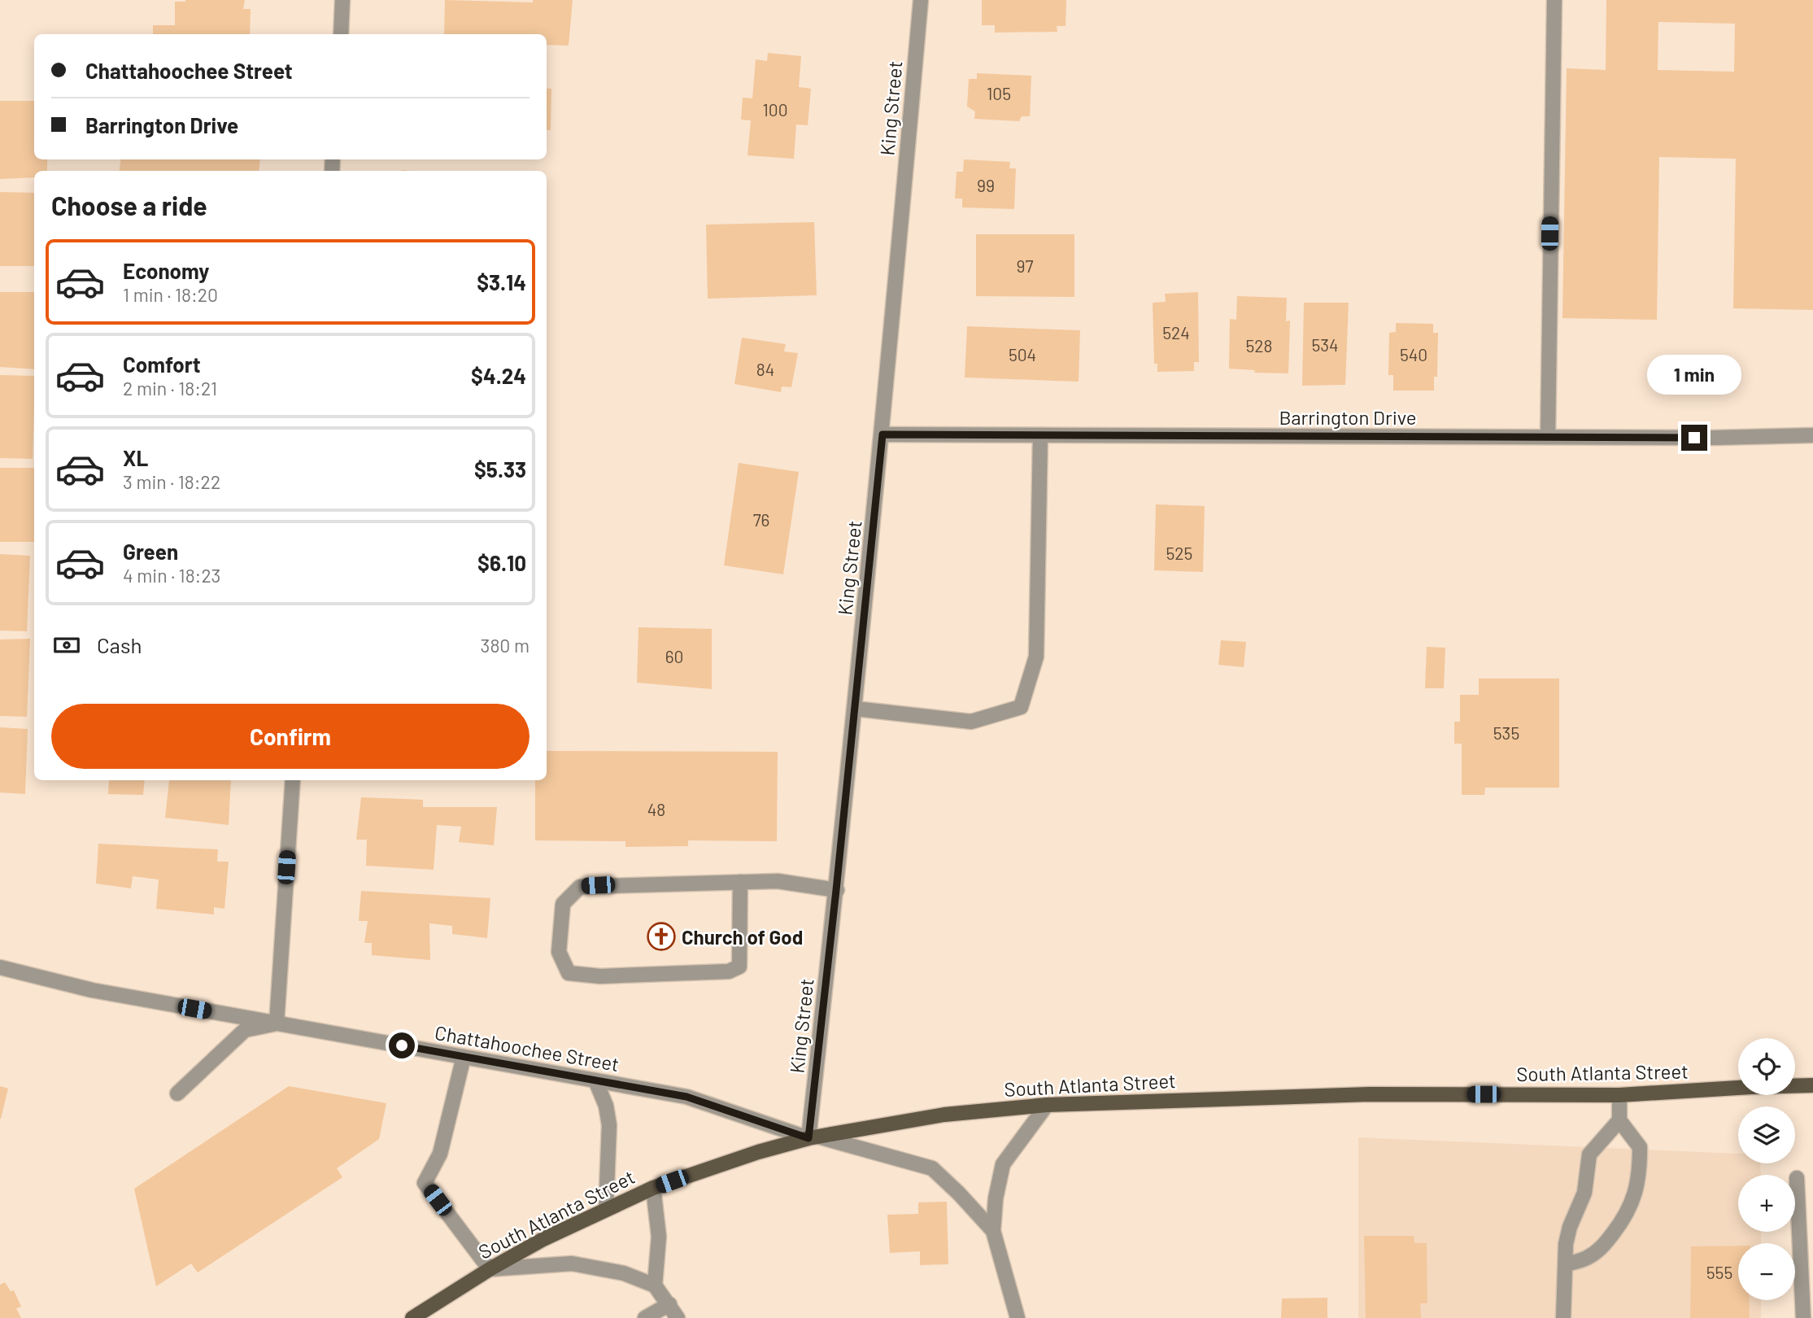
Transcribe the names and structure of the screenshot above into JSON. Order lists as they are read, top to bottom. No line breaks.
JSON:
{"streets":{"main road":["South Atlanta Street"],"street":["King Street","Barrington Drive","Chattahoochee Street"]},"crossings":[["King Street","Barrington Drive"],["King Street","Chattahoochee Street"],["King Street","South Atlanta Street"],["Chattahoochee Street","South Atlanta Street"]],"places":{"church":["Church of God"]},"house_numbers":["105","100","99","97","524","534","528","504","540","84","76","525","60","535","48","555"],"page":{"banner":["Chattahoochee Street","Barrington Drive"],"heading":"Choose a ride","list":[{"name":"Economy","note":"1 min · 18:20","value":"$3.14"},{"name":"Comfort","note":"2 min · 18:21","value":"$4.24"},{"name":"XL","note":"3 min · 18:22","value":"$5.33"},{"name":"Green","note":"4 min · 18:23","value":"$6.10"}],"bubble":"1 min","pay":["Cash","380 m"],"buttons":"Confirm","map_buttons":["+","−"]}}
